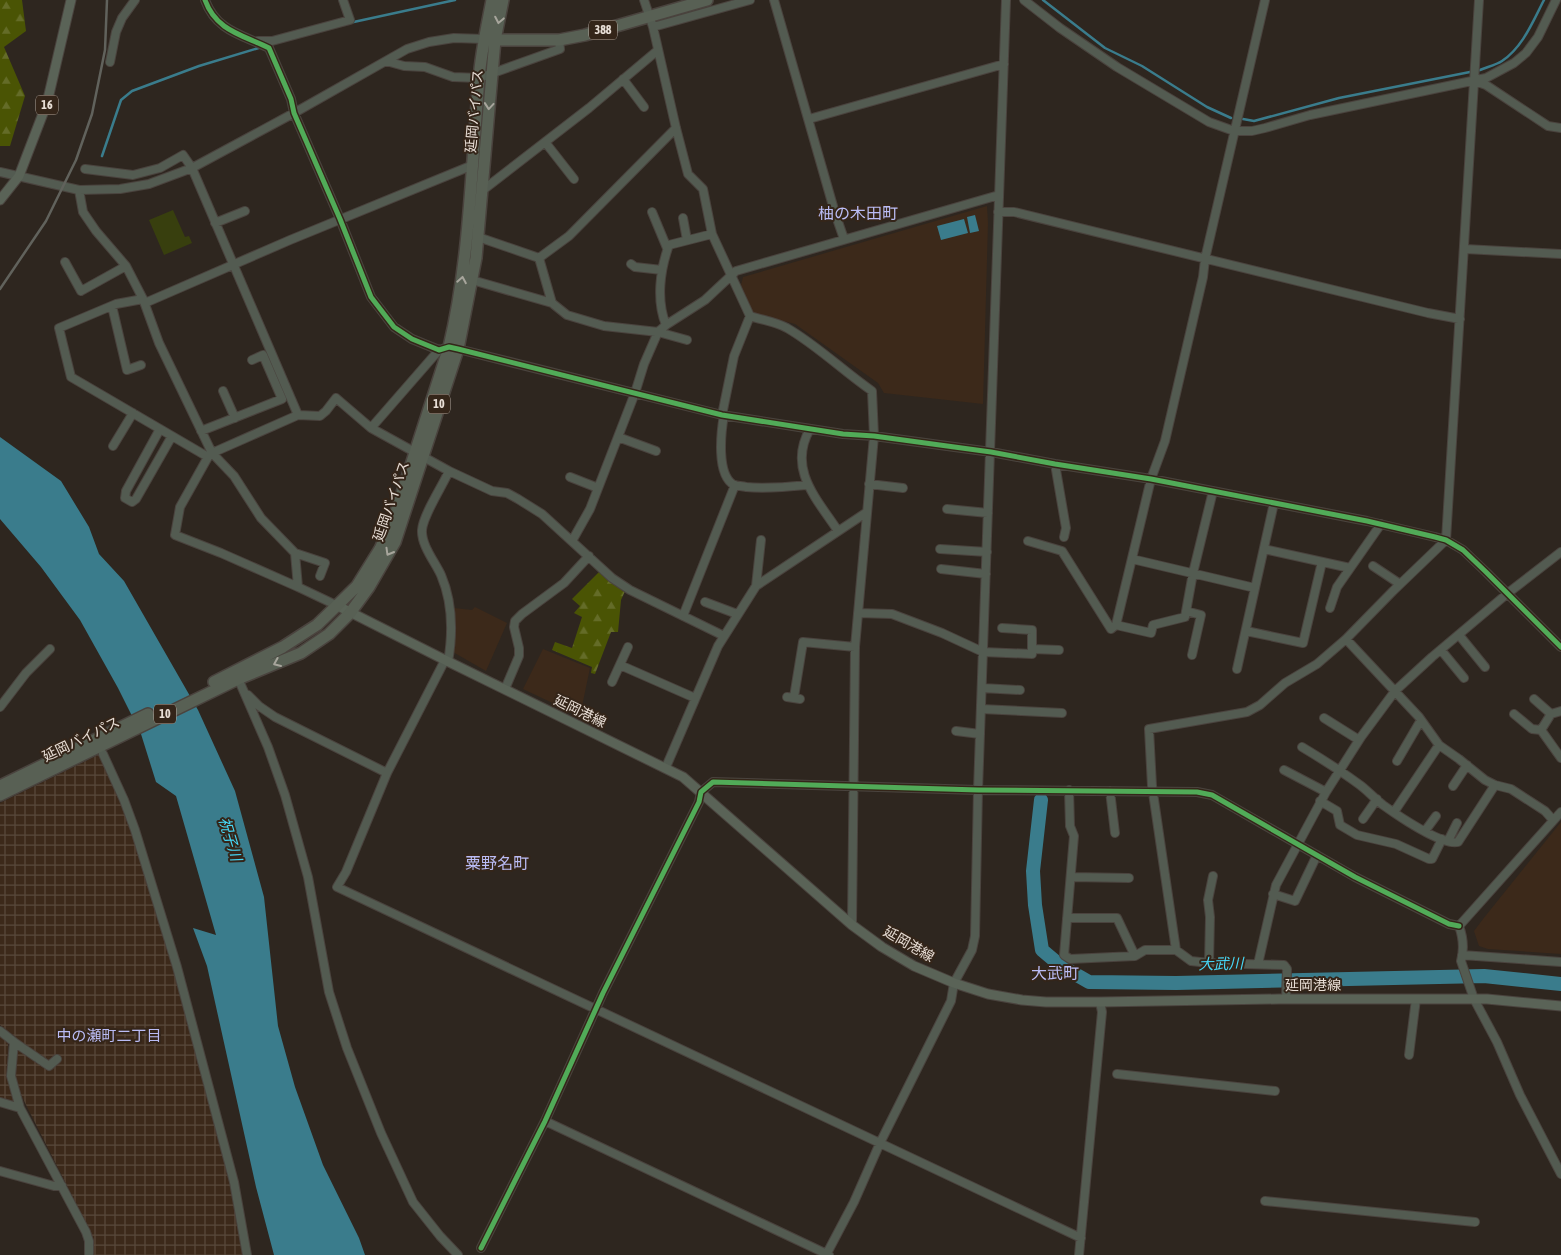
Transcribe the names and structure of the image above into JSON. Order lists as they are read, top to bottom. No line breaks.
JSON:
{"streets":{"highway":["388","延岡バイパス","10"],"main road":["16","延岡港線"]},"crossings":[["388","延岡バイパス"],["延岡バイパス","延岡港線"]],"districts":["柚の木田町","粟野名町","大武町","中の瀬町二丁目"],"water":["祝子川","大武川"]}
